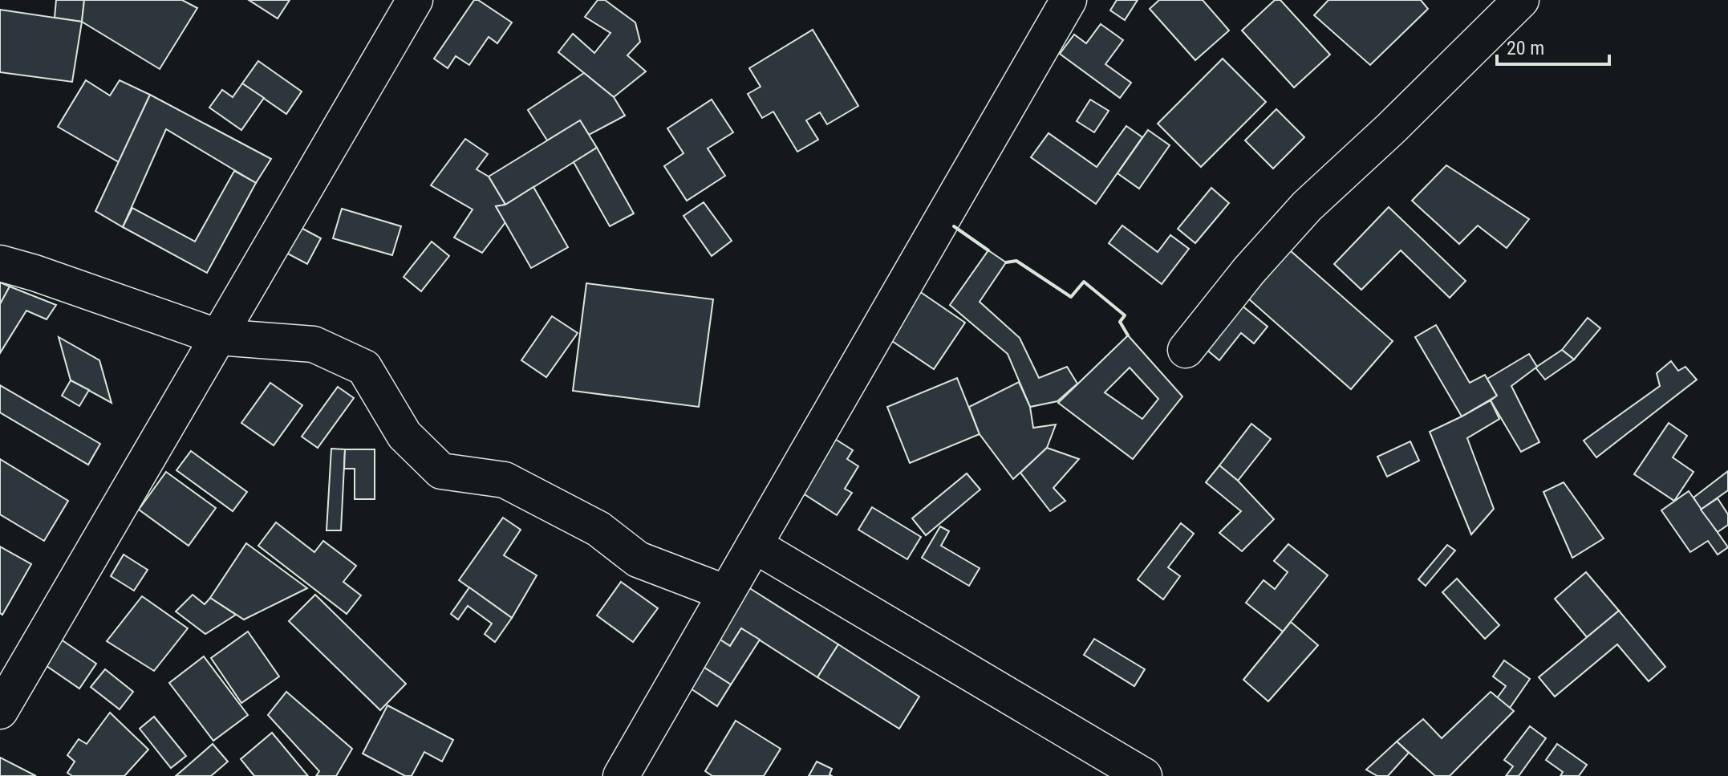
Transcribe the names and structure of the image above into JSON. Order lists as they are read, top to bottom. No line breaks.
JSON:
{"scale_bar":"20 m"}
